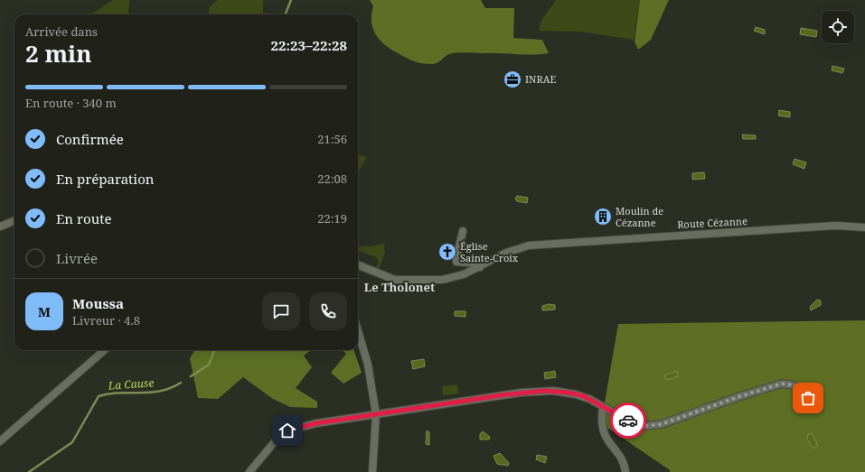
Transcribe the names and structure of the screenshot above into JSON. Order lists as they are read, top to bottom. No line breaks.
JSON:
{"streets":{"street":["Route Cézanne"]},"districts":["Le Tholonet"],"water":["La Cause"],"places":{"office":["INRAE"],"building":["Moulin de Cézanne"],"church":["Église Sainte-Croix"]},"page":{"heading":["2 min","Arrivée dans","22:23–22:28"],"panel":["Moussa","Livreur · 4.8"],"bar":"En route · 340 m","list":[["Confirmée","21:56"],["En préparation","22:08"],["En route","22:19"],"Livrée"],"round":"M"}}
